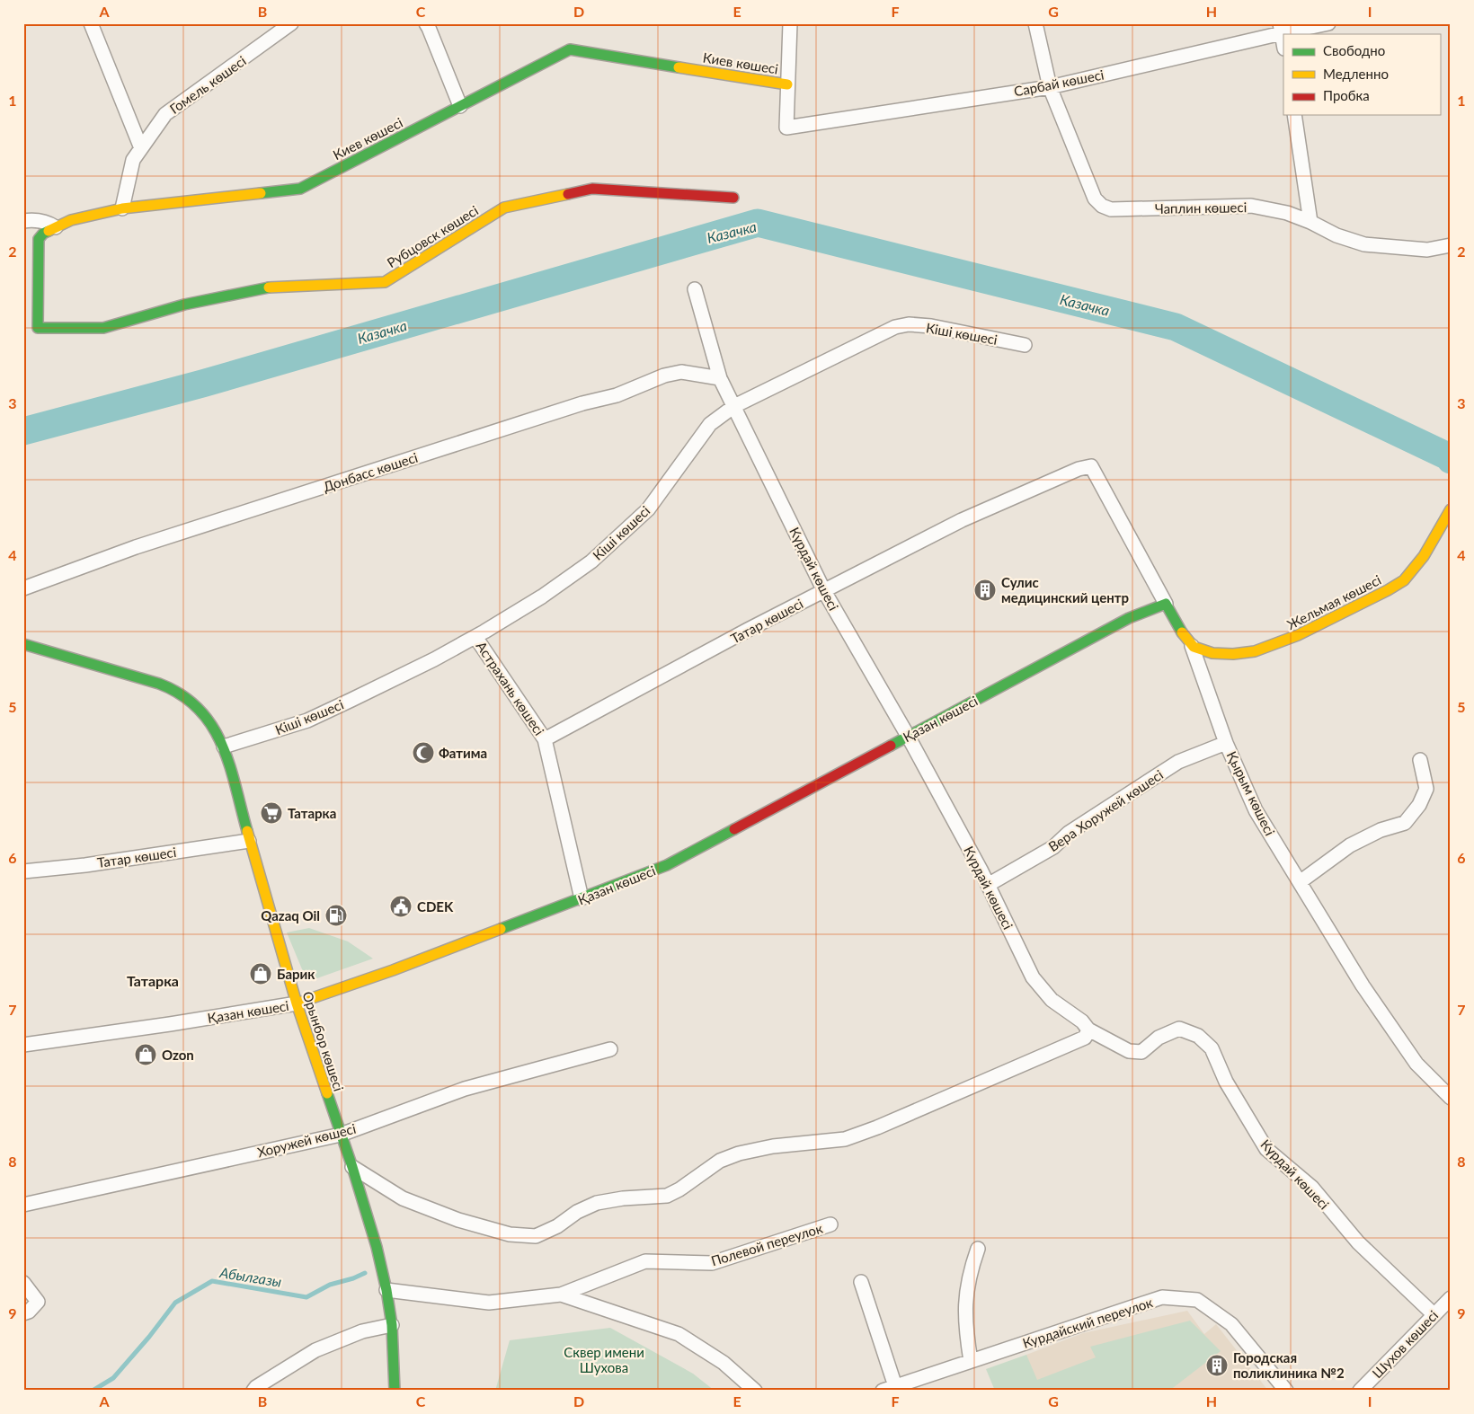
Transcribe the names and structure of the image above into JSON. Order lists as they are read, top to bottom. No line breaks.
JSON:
{"streets":{"street":["Киев көшесі","Сарбай көшесі","Гомель көшесі","Чаплин көшесі","Рубцовск көшесі","Кіші көшесі","Донбасс көшесі","Күрдай көшесі","Жельмая көшесі","Татар көшесі","Астрахань көшесі","Қазан көшесі","Қырым көшесі","Вера Хоружей көшесі","Орынбор көшесі","Хоружей көшесі","Полевой переулок","Курдайский переулок","Шухов көшесі"]},"crossings":[["Киев көшесі","Сарбай көшесі"],["Киев көшесі","Гомель көшесі"],["Киев көшесі","Рубцовск көшесі"],["Сарбай көшесі","Чаплин көшесі"],["Кіші көшесі","Күрдай көшесі"],["Кіші көшесі","Астрахань көшесі"],["Кіші көшесі","Орынбор көшесі"],["Донбасс көшесі","Күрдай көшесі"],["Күрдай көшесі","Татар көшесі"],["Күрдай көшесі","Қазан көшесі"],["Күрдай көшесі","Вера Хоружей көшесі"],["Күрдай көшесі","Шухов көшесі"],["Жельмая көшесі","Қырым көшесі"],["Татар көшесі","Астрахань көшесі"],["Татар көшесі","Қырым көшесі"],["Татар көшесі","Орынбор көшесі"],["Қазан көшесі","Қырым көшесі"],["Қазан көшесі","Орынбор көшесі"],["Қырым көшесі","Вера Хоружей көшесі"],["Орынбор көшесі","Хоружей көшесі"],["Орынбор көшесі","Полевой переулок"]],"districts":["Татарка"],"water":["Казачка","Абылгазы"],"parks":["Сквер имени Шухова"],"places":{"building":["Сулис медицинский центр","Городская поликлиника №2"],"mosque":["Фатима"],"supermarket":["Татарка"],"public building":["CDEK"],"fuel station":["Qazaq Oil"],"shop":["Барик","Ozon"]},"legend":["Свободно","Медленно","Пробка"],"grid":{"columns":["A","B","C","D","E","F","G","H","I"],"rows":["1","2","3","4","5","6","7","8","9"]}}
